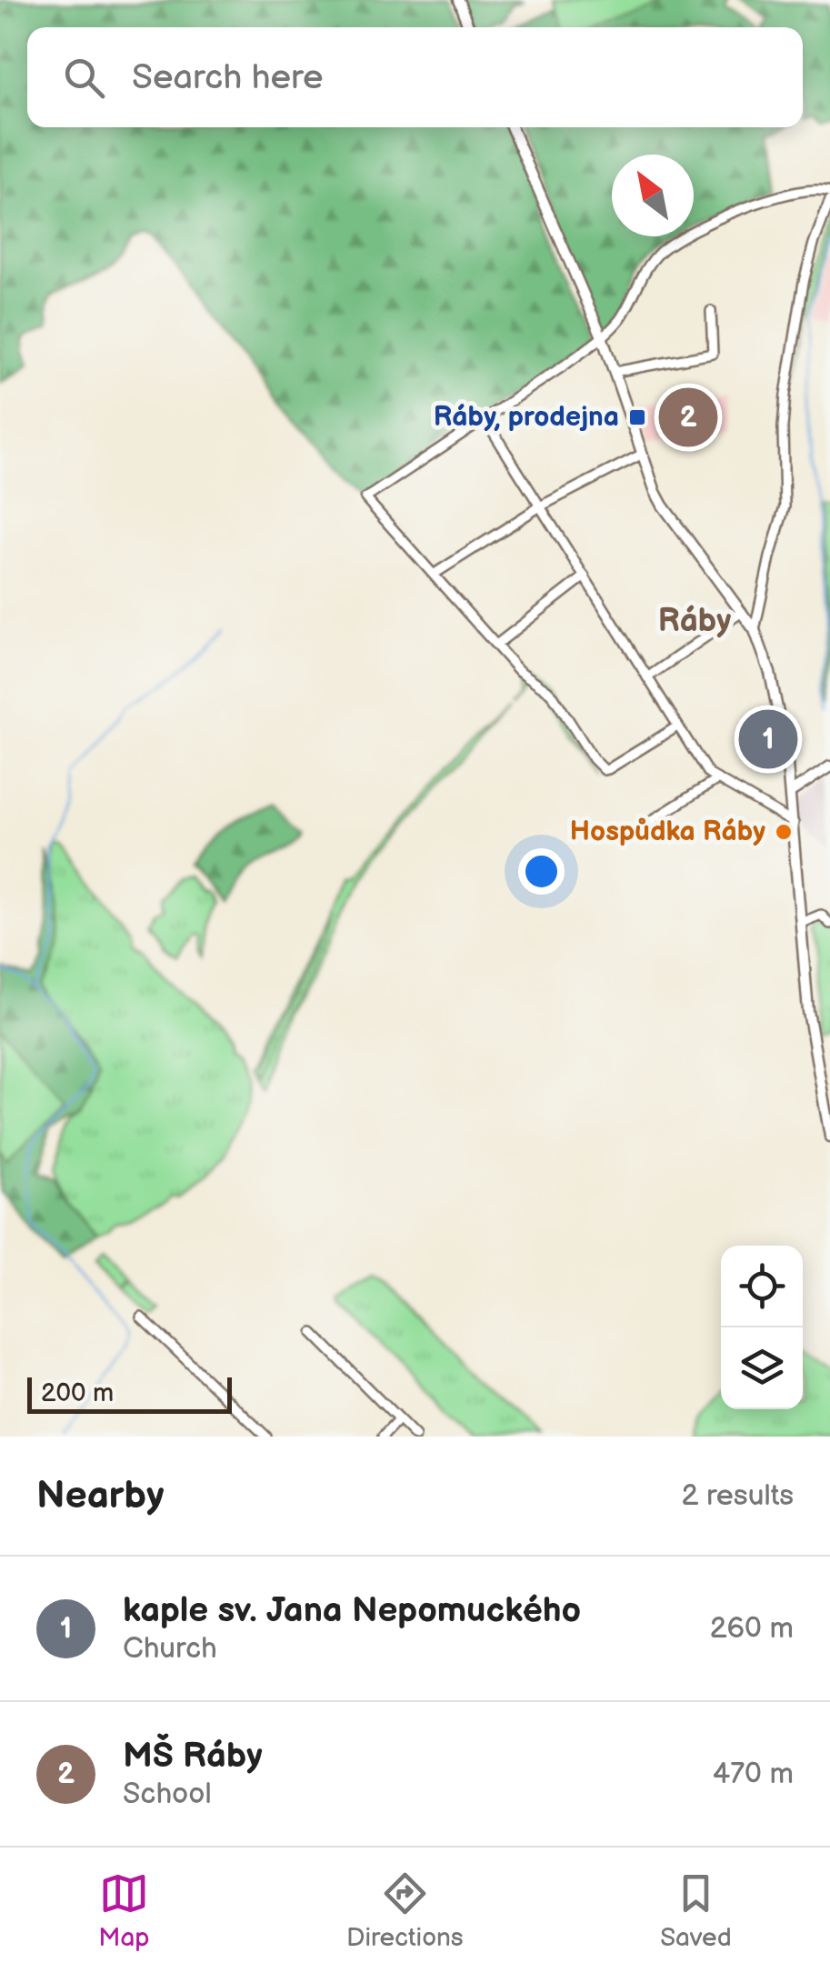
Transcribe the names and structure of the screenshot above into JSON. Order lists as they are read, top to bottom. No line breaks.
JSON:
{"districts":["Ráby"],"places":{"transit":["Ráby, prodejna"],"other":["Hospůdka Ráby"]},"scale_bar":"200 m","north":"top left","page":{"search":"Search here","pins":["2","1"],"scale":"200 m","heading":["Nearby","2 results"],"list":[{"mark":"1","name":"kaple sv. Jana Nepomuckého","note":"Church","value":"260 m"},{"mark":"2","name":"MŠ Ráby","note":"School","value":"470 m"}],"nav":["Map","Directions","Saved"]}}
